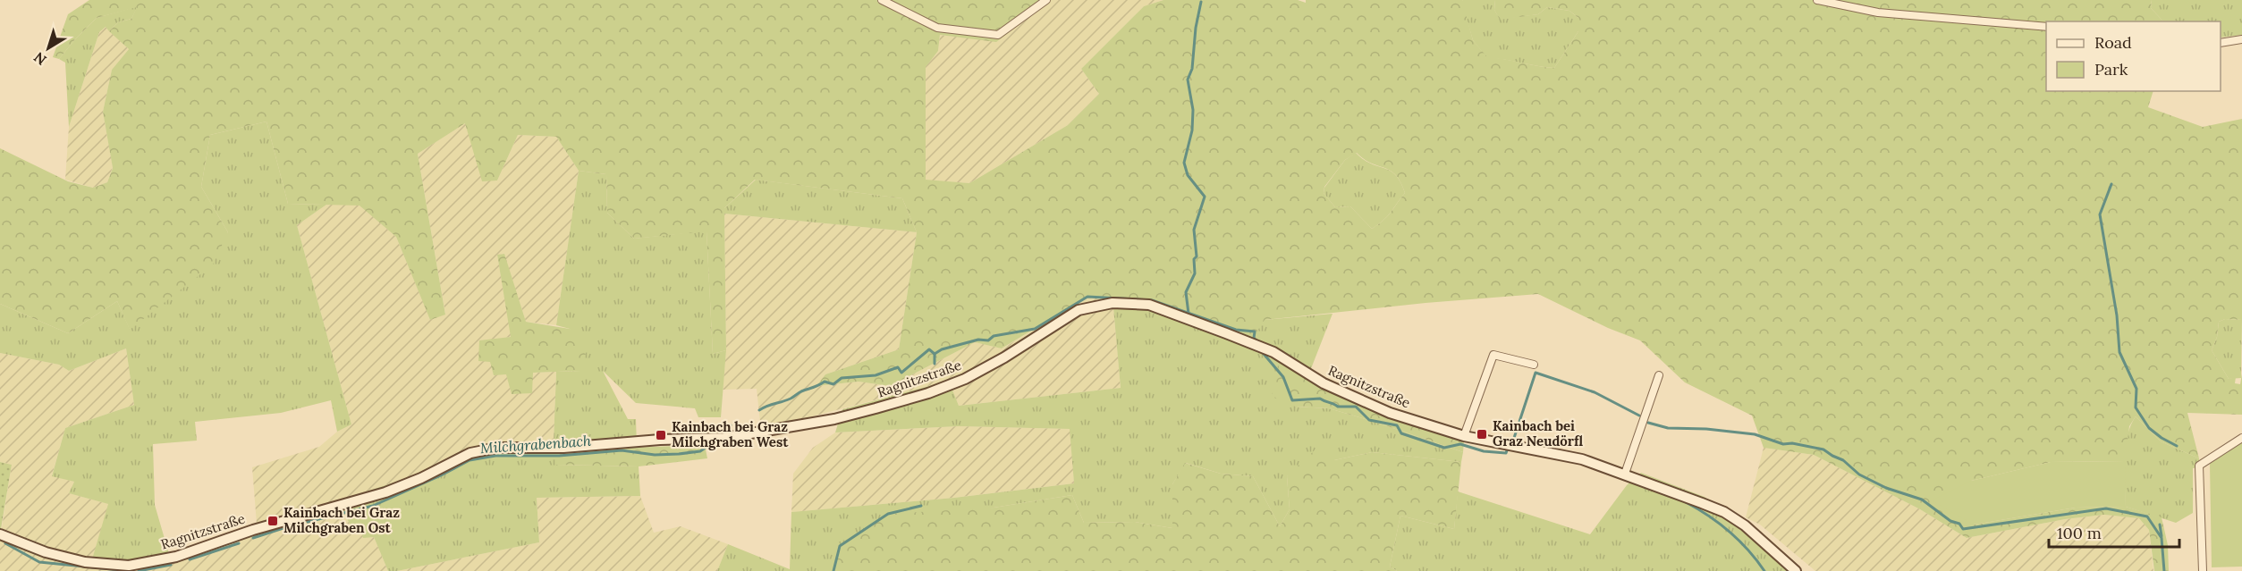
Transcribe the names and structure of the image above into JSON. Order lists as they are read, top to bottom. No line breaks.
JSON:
{"streets":{"main road":["Ragnitzstraße"]},"water":["Milchgrabenbach"],"places":{"transit":["Kainbach bei Graz Neudörfl","Kainbach bei Graz Milchgraben West","Kainbach bei Graz Milchgraben Ost"]},"legend":["Road","Park"],"scale_bar":"100 m","north":"bottom left"}
